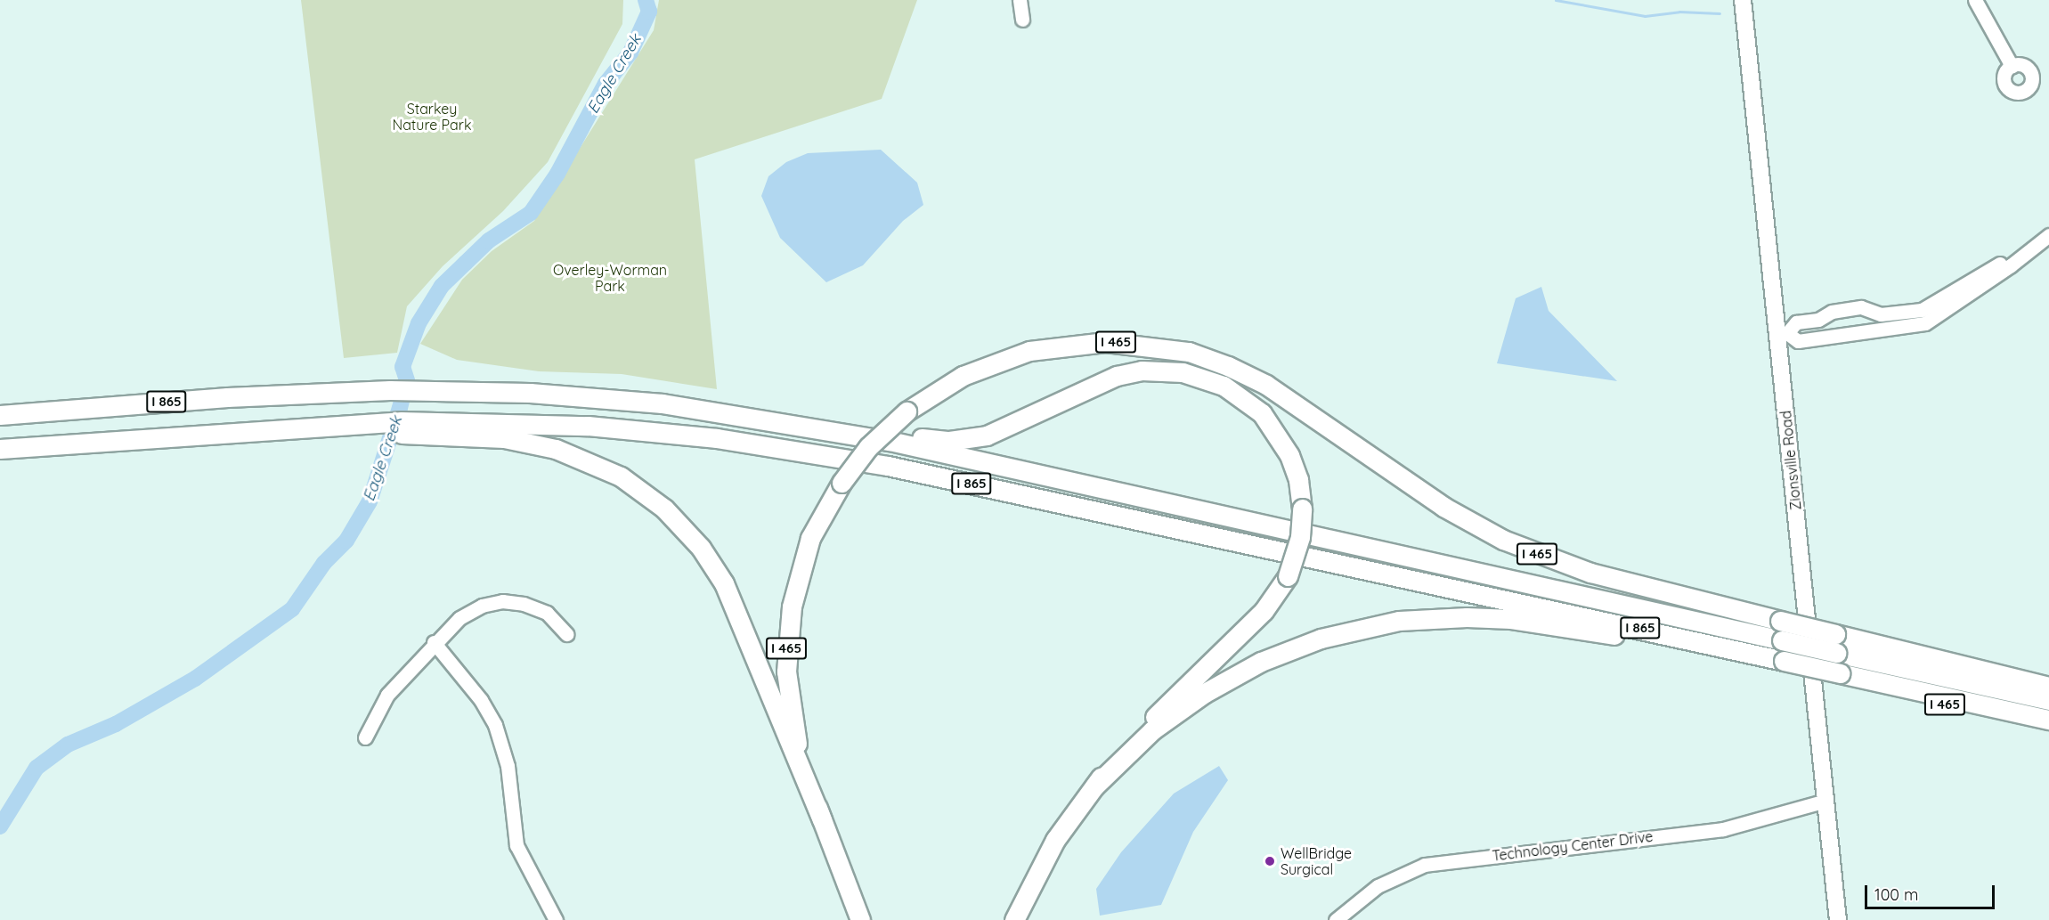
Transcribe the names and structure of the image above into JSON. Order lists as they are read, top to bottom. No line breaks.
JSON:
{"streets":{"highway":["I 465","I 865"],"main road":["Zionsville Road"],"street":["Technology Center Drive"]},"crossings":[["I 465","I 865"],["Zionsville Road","Technology Center Drive"]],"water":["Eagle Creek"],"parks":["Starkey Nature Park","Overley-Worman Park"],"places":["WellBridge Surgical"],"scale_bar":"100 m"}
